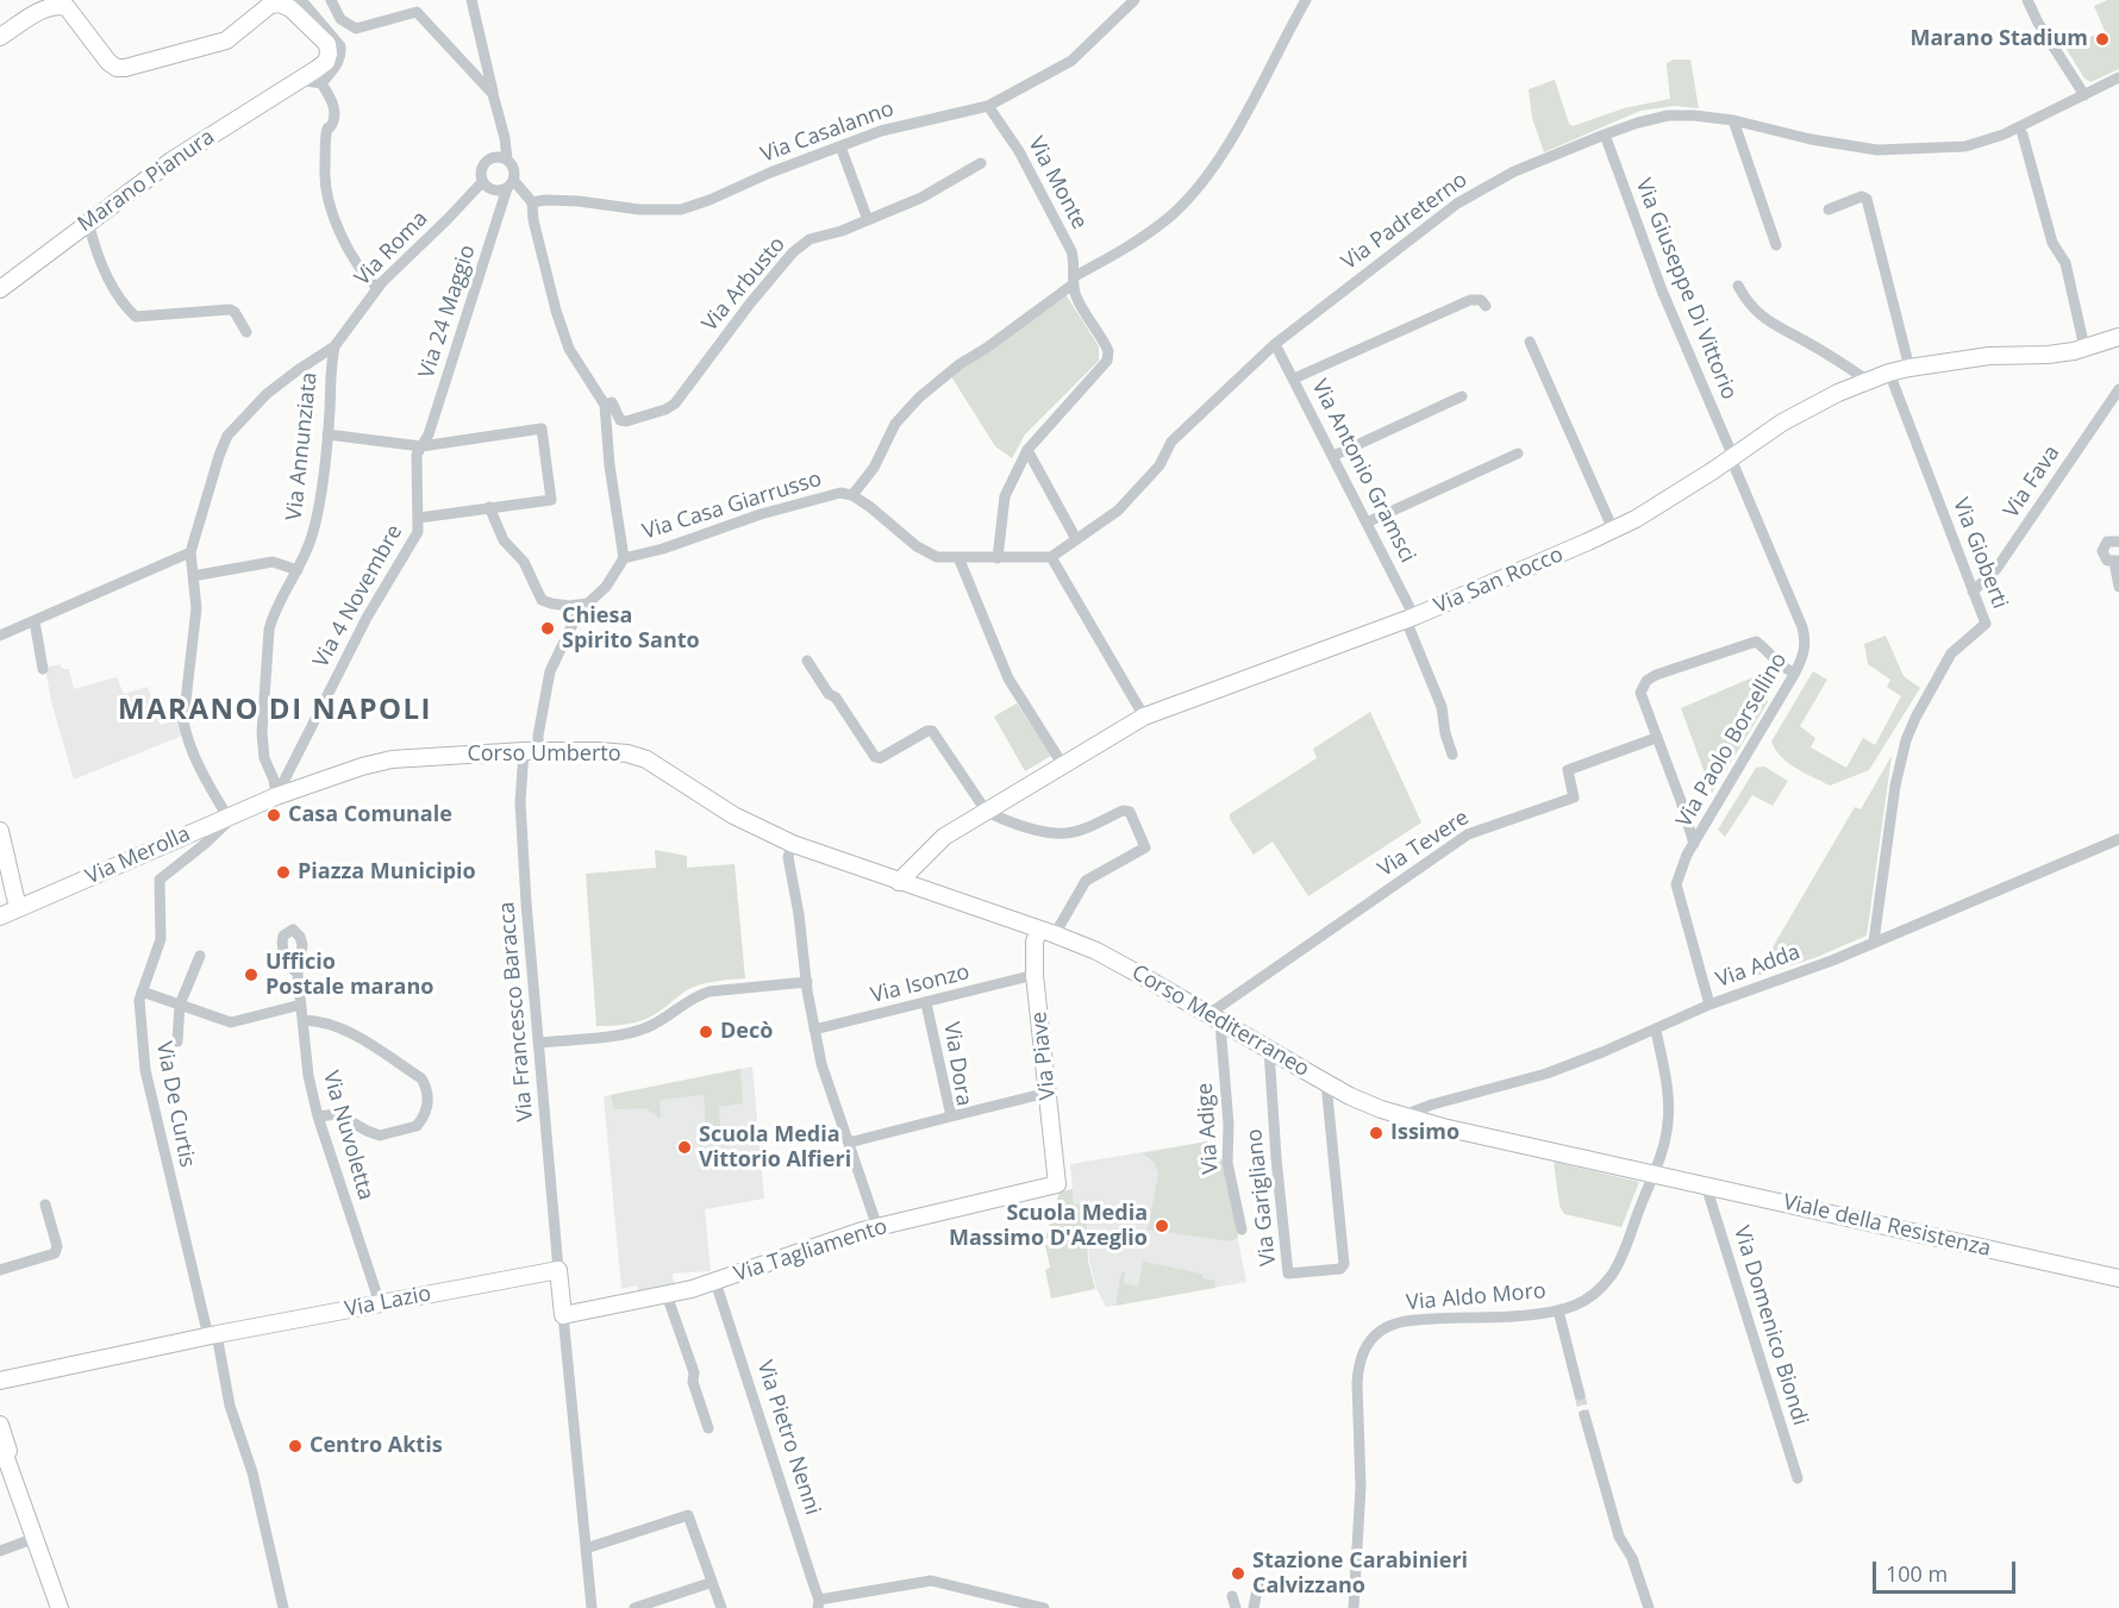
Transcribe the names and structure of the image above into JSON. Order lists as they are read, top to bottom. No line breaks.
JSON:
{"streets":{"main road":["Marano Pianura","Via San Rocco","Corso Umberto","Via Merolla","Corso Mediterraneo","Via Piave","Viale della Resistenza","Via Tagliamento","Via Lazio"],"street":["Via Casalanno","Via Monte","Via Padreterno","Via Roma","Via Arbusto","Via Giuseppe Di Vittorio","Via 24 Maggio","Via Annunziata","Via Antonio Gramsci","Via Fava","Via Casa Giarrusso","Via Gioberti","Via 4 Novembre","Via Paolo Borsellino","Via Tevere","Via Adda","Via Isonzo","Via Francesco Baracca","Via Dora","Via De Curtis","Via Adige","Via Nuvoletta","Via Garigliano","Via Aldo Moro","Via Domenico Biondi","Via Pietro Nenni"]},"crossings":[["Via Casalanno","Via Monte"],["Via Padreterno","Via Giuseppe Di Vittorio"],["Via Padreterno","Via Antonio Gramsci"],["Via Roma","Via 24 Maggio"],["Via Roma","Via Annunziata"],["Via Giuseppe Di Vittorio","Via San Rocco"],["Via Giuseppe Di Vittorio","Via Paolo Borsellino"],["Via 24 Maggio","Via 4 Novembre"],["Via Annunziata","Via 4 Novembre"],["Via Annunziata","Corso Umberto"],["Via Annunziata","Via Merolla"],["Via Antonio Gramsci","Via San Rocco"],["Via Fava","Via Gioberti"],["Via Casa Giarrusso","Via Francesco Baracca"],["Via Gioberti","Via San Rocco"],["Via Gioberti","Via Adda"],["Via San Rocco","Via Paolo Borsellino"],["Via San Rocco","Corso Mediterraneo"],["Via 4 Novembre","Corso Umberto"],["Via 4 Novembre","Via Merolla"],["Via Paolo Borsellino","Via Adda"],["Corso Umberto","Via Merolla"],["Corso Umberto","Via Francesco Baracca"],["Corso Umberto","Corso Mediterraneo"],["Via Tevere","Corso Mediterraneo"],["Via Tevere","Via Adige"],["Via Merolla","Via De Curtis"],["Via Adda","Corso Mediterraneo"],["Via Adda","Via Aldo Moro"],["Via Isonzo","Via Piave"],["Via Isonzo","Via Dora"],["Via Francesco Baracca","Via Lazio"],["Corso Mediterraneo","Via Piave"],["Corso Mediterraneo","Via Adige"],["Corso Mediterraneo","Via Garigliano"],["Corso Mediterraneo","Viale della Resistenza"],["Corso Mediterraneo","Via Aldo Moro"],["Via Piave","Via Tagliamento"],["Via De Curtis","Via Lazio"],["Via Nuvoletta","Via Lazio"],["Viale della Resistenza","Via Aldo Moro"],["Viale della Resistenza","Via Domenico Biondi"],["Via Tagliamento","Via Pietro Nenni"]],"districts":["MARANO DI NAPOLI"],"places":["Marano Stadium","Chiesa Spirito Santo","Casa Comunale","Piazza Municipio","Ufficio Postale marano","Decò","Issimo","Scuola Media Vittorio Alfieri","Scuola Media Massimo D'Azeglio","Centro Aktis","Stazione Carabinieri Calvizzano"],"scale_bar":"100 m"}
